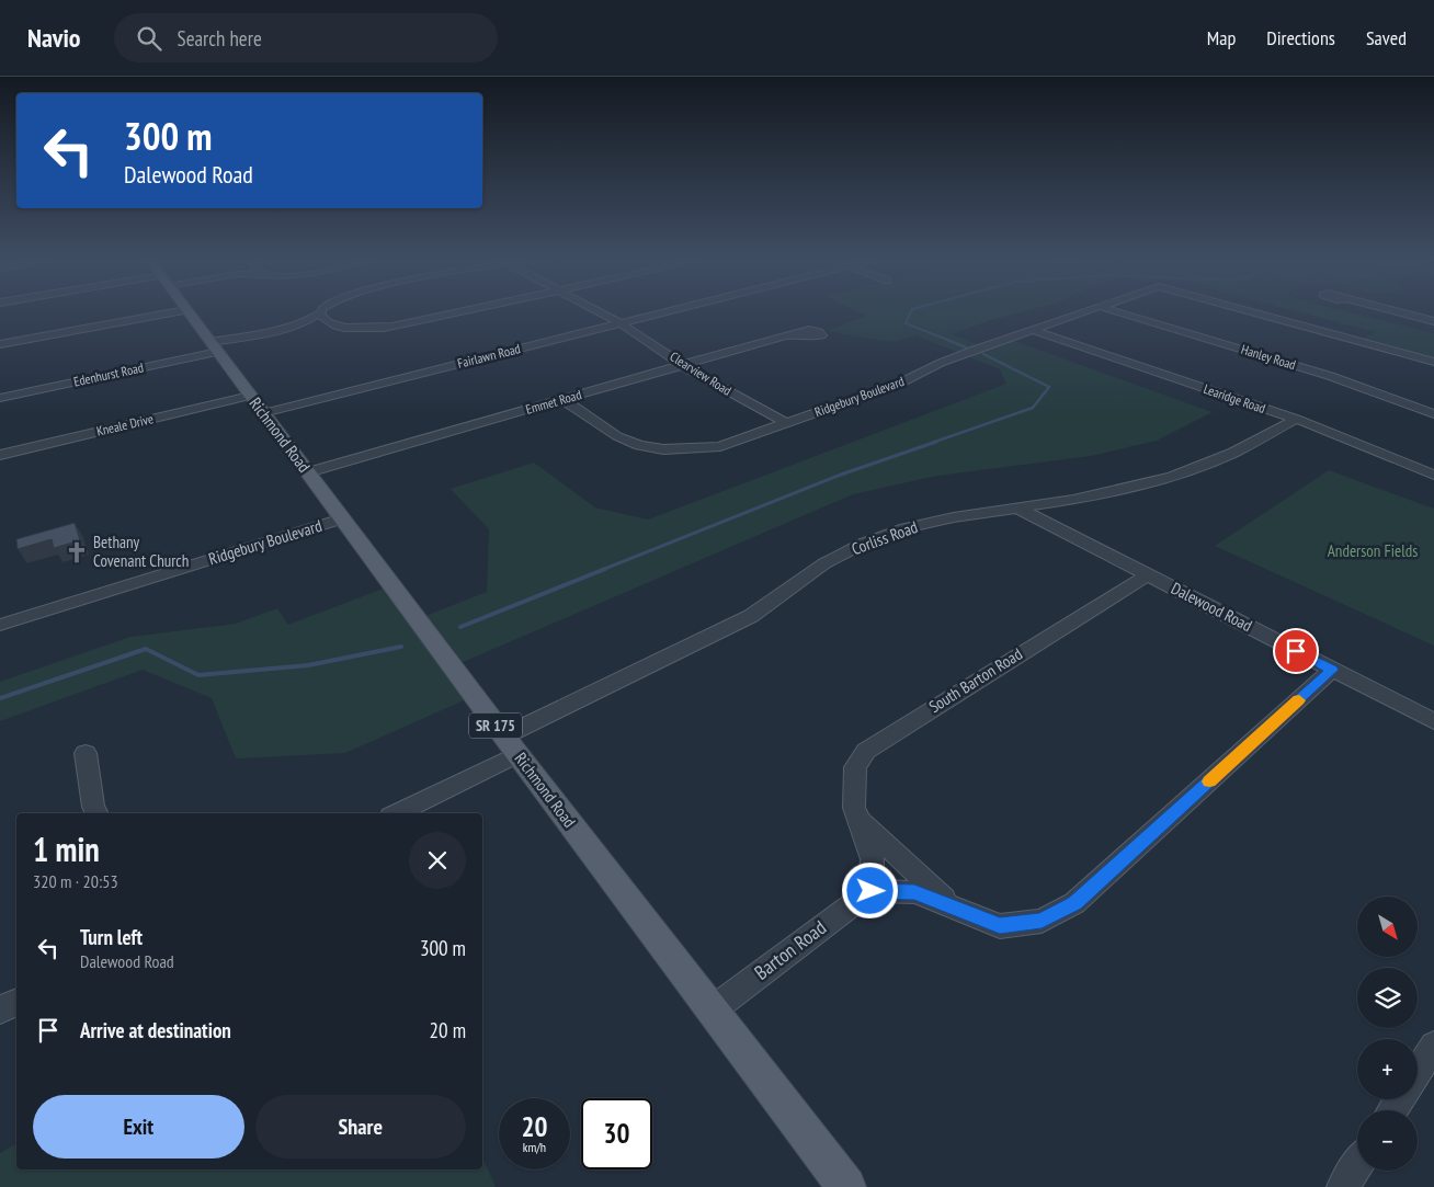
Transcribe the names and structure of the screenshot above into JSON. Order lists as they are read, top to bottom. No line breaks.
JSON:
{"streets":{"main road":["Richmond Road","SR 175"],"street":["Fairlawn Road","Hanley Road","Clearview Road","Edenhurst Road","Ridgebury Boulevard","Learidge Road","Emmet Road","Kneale Drive","Corliss Road","Dalewood Road","South Barton Road","Barton Road"]},"crossings":[["Fairlawn Road","Clearview Road"],["Fairlawn Road","Kneale Drive"],["Fairlawn Road","Richmond Road"],["Clearview Road","Ridgebury Boulevard"],["Clearview Road","Emmet Road"],["Edenhurst Road","Richmond Road"],["Ridgebury Boulevard","Learidge Road"],["Ridgebury Boulevard","Emmet Road"],["Ridgebury Boulevard","Richmond Road"],["Learidge Road","Corliss Road"],["Emmet Road","Richmond Road"],["Kneale Drive","Richmond Road"],["Richmond Road","Corliss Road"],["Richmond Road","Barton Road"],["Corliss Road","Dalewood Road"],["Dalewood Road","South Barton Road"],["South Barton Road","Barton Road"]],"parks":["Anderson Fields"],"places":{"church":["Bethany Covenant Church"]},"north":"bottom right","page":{"header":"Navio","search":"Search here","nav":["Map","Directions","Saved"],"turn":["300 m","Dalewood Road"],"heading":["1 min","320 m · 20:53"],"map_buttons":["+","−"],"list":[{"name":"Turn left","note":"Dalewood Road","value":"300 m"},{"name":"Arrive at destination","value":"20 m"}],"buttons":["Exit","Share"],"speed":"20 km/h","limit":"30"}}
